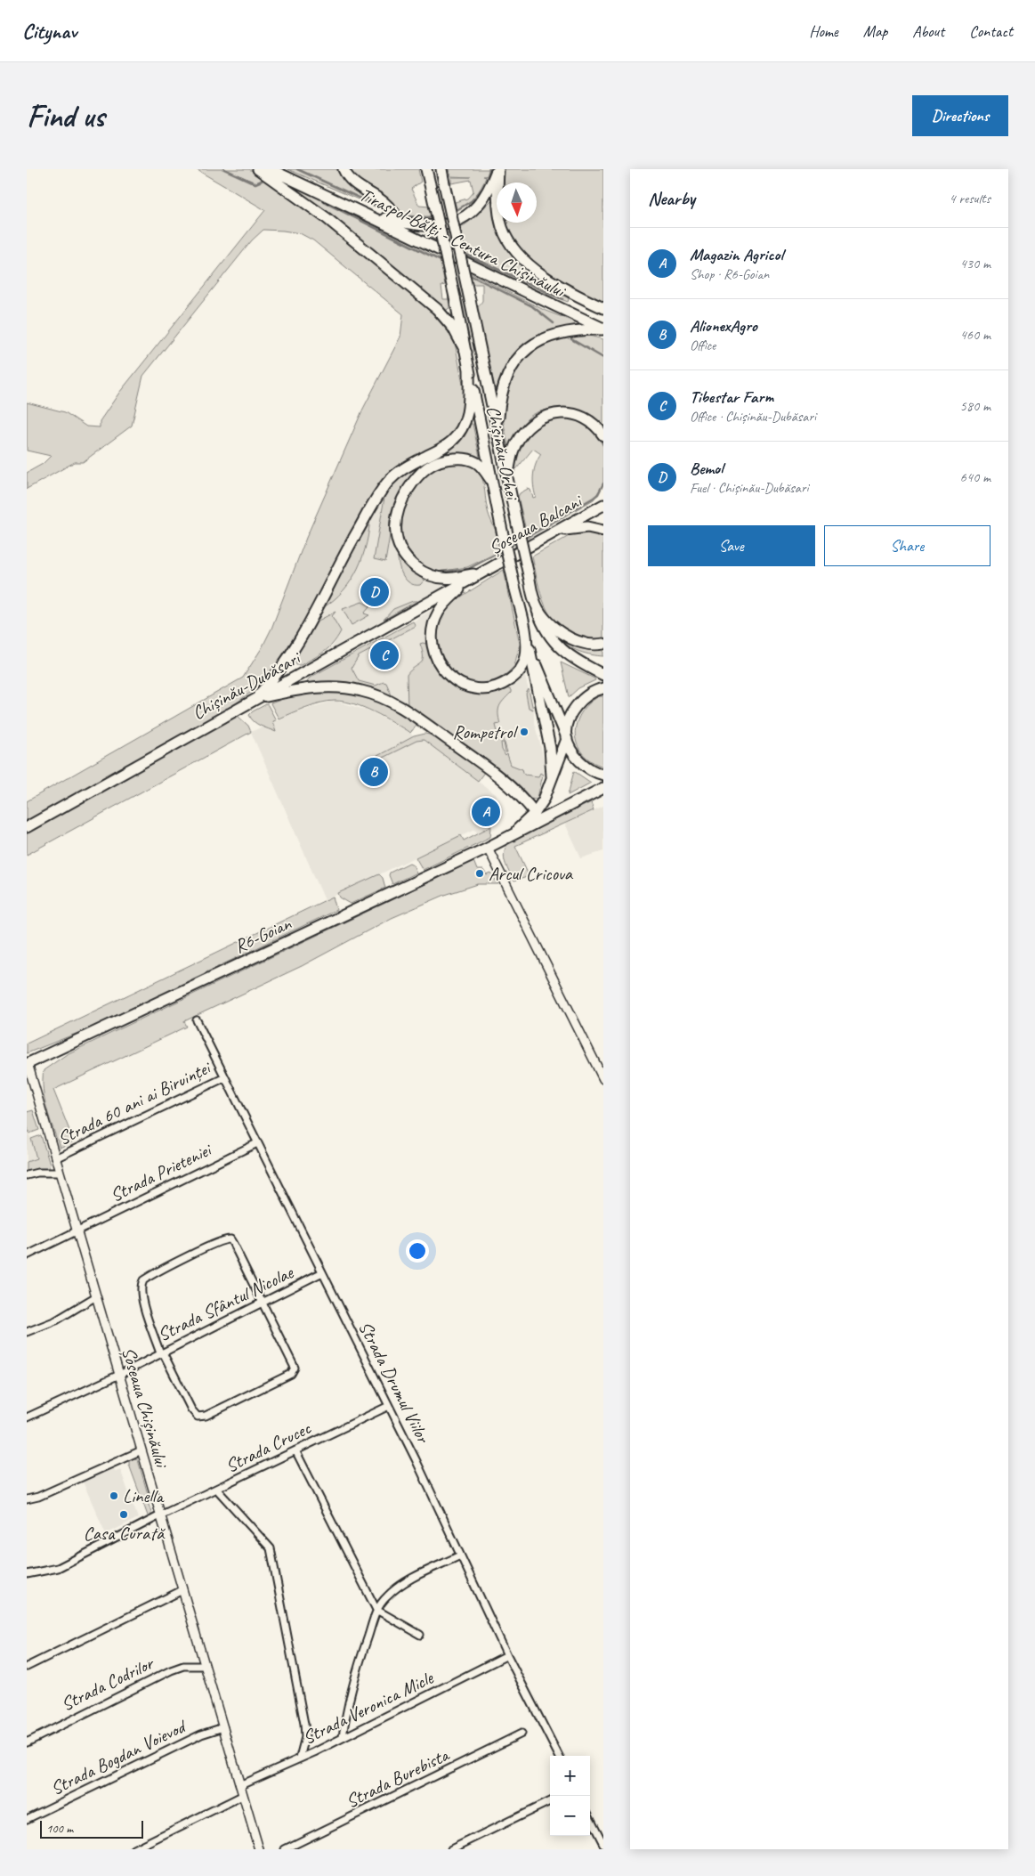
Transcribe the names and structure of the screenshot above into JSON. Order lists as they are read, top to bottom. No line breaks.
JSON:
{"streets":{"main road":["Tiraspol-Bălți - Centura Chișinăului","Chișinău-Orhei","Șoseaua Balcani","Chișinău-Dubăsari","R6-Goian"],"street":["Strada 60 ani ai Biruinței","Strada Prieteniei","Strada Sfântul Nicolae","Strada Drumul Viilor","Șoseaua Chișinăului","Strada Crucec","Strada Codrilor","Strada Veronica Micle","Strada Bogdan Voievod","Strada Burebista"]},"crossings":[["Chișinău-Orhei","R6-Goian"],["Șoseaua Balcani","Chișinău-Dubăsari"],["R6-Goian","Șoseaua Chișinăului"],["Strada 60 ani ai Biruinței","Strada Drumul Viilor"],["Strada 60 ani ai Biruinței","Șoseaua Chișinăului"],["Strada Prieteniei","Strada Drumul Viilor"],["Strada Prieteniei","Șoseaua Chișinăului"],["Strada Sfântul Nicolae","Strada Drumul Viilor"],["Strada Sfântul Nicolae","Șoseaua Chișinăului"],["Strada Drumul Viilor","Strada Crucec"],["Strada Drumul Viilor","Strada Veronica Micle"],["Șoseaua Chișinăului","Strada Crucec"],["Șoseaua Chișinăului","Strada Codrilor"],["Șoseaua Chișinăului","Strada Veronica Micle"],["Șoseaua Chișinăului","Strada Bogdan Voievod"]],"places":["Rompetrol","Arcul Cricova","Linella","Casa Curată"],"scale_bar":"100 m","north":"bottom","page":{"header":"Citynav","nav":["Home","Map","About","Contact"],"buttons":["Directions",["Save","Share"]],"title":"Find us","heading":["Nearby","4 results"],"list":[{"mark":"A","name":"Magazin Agricol","note":"Shop · R6-Goian","value":"430 m"},{"mark":"B","name":"AlionexAgro","note":"Office","value":"460 m"},{"mark":"C","name":"Tibestar Farm","note":"Office · Chișinău-Dubăsari","value":"580 m"},{"mark":"D","name":"Bemol","note":"Fuel · Chișinău-Dubăsari","value":"640 m"}],"pins":["D","C","B","A"],"map_buttons":["+","−"],"scale":"100 m"}}
